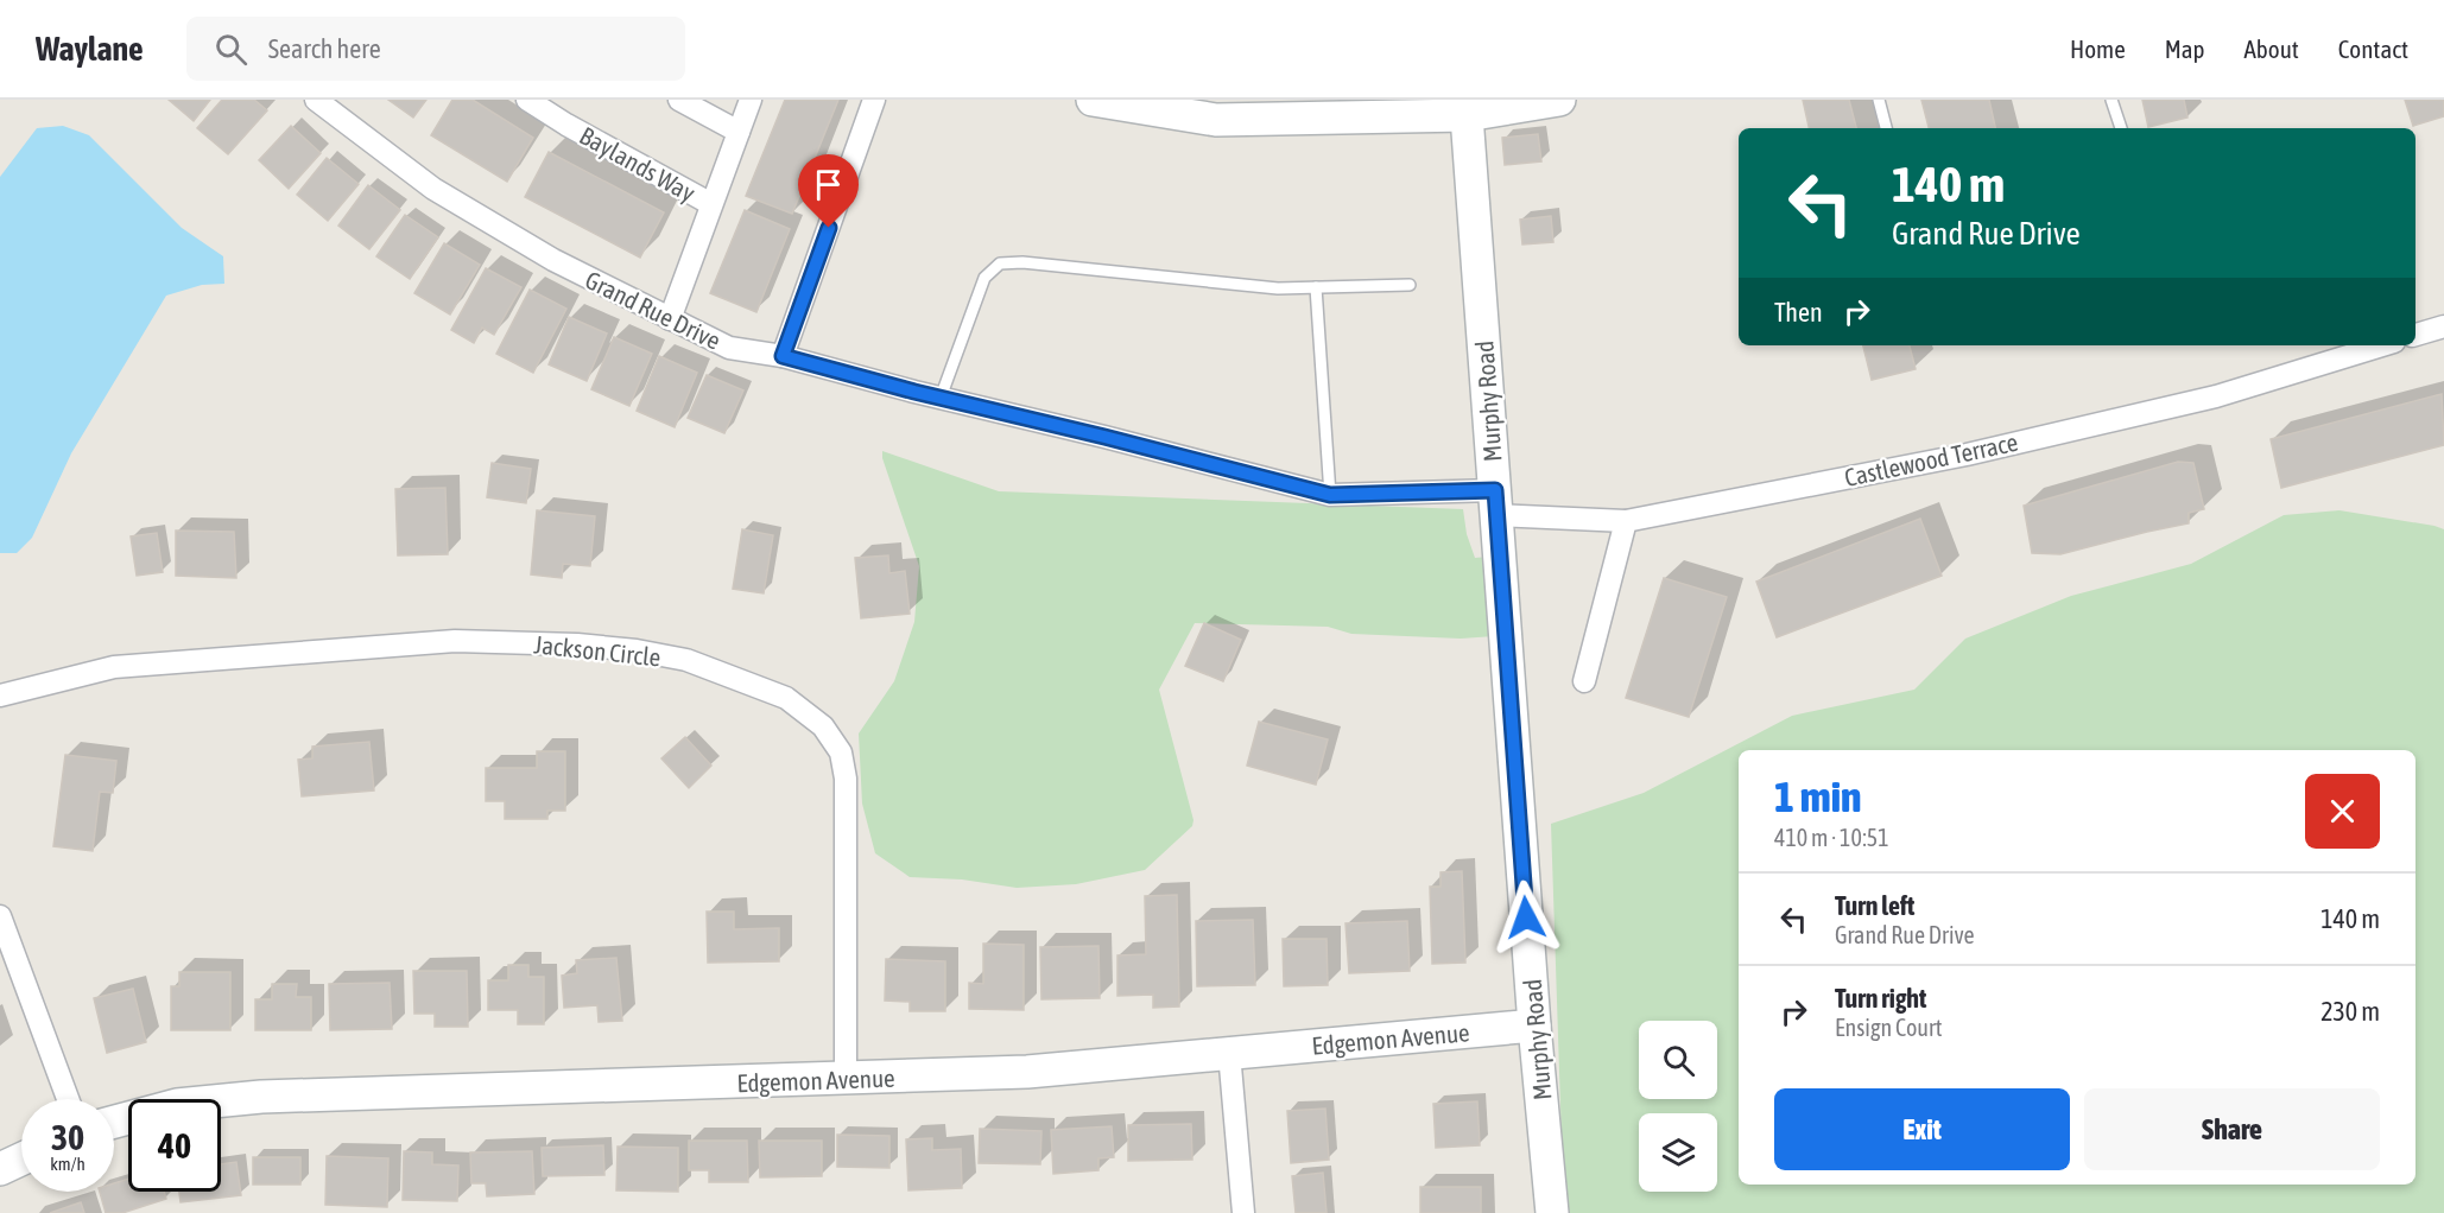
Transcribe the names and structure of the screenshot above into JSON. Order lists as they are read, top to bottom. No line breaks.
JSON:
{"streets":{"street":["Baylands Way","Grand Rue Drive","Murphy Road","Castlewood Terrace","Jackson Circle","Edgemon Avenue"]},"crossings":[["Grand Rue Drive","Murphy Road"],["Grand Rue Drive","Castlewood Terrace"],["Murphy Road","Castlewood Terrace"],["Murphy Road","Edgemon Avenue"],["Jackson Circle","Edgemon Avenue"]],"page":{"header":"Waylane","search":"Search here","nav":["Home","Map","About","Contact"],"turn":["140 m","Grand Rue Drive"],"then":"Then","heading":["1 min","410 m · 10:51"],"list":[{"name":"Turn left","note":"Grand Rue Drive","value":"140 m"},{"name":"Turn right","note":"Ensign Court","value":"230 m"}],"buttons":["Exit","Share"],"speed":"30 km/h","limit":"40"}}
